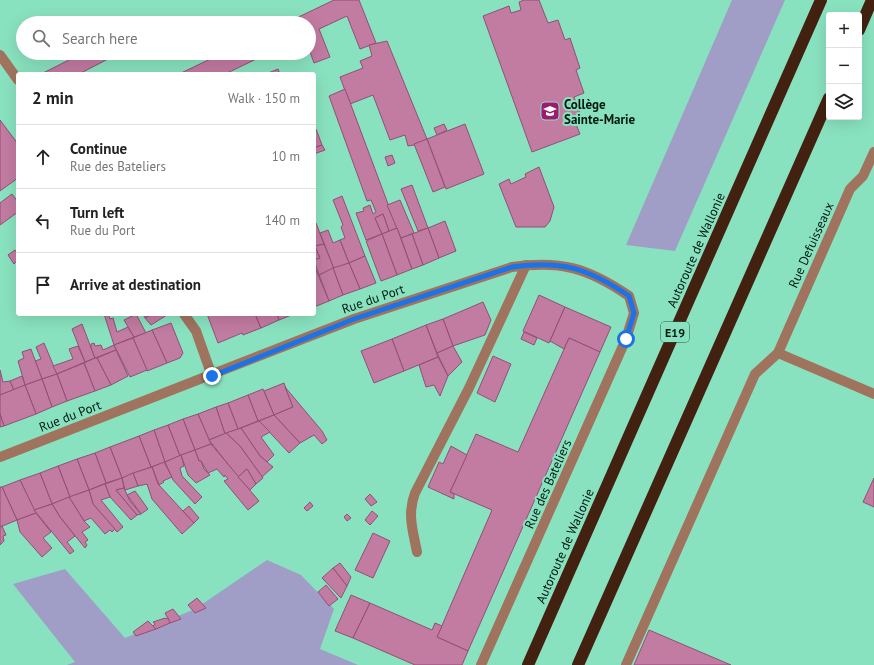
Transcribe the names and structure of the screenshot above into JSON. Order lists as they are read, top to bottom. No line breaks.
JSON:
{"streets":{"highway":["Autoroute de Wallonie","E19"],"street":["Rue Defuisseaux","Rue du Port","Rue des Bateliers"]},"crossings":[["Rue du Port","Rue des Bateliers"]],"places":{"school or university":["Collège Sainte-Marie"]},"page":{"map_buttons":["+","−"],"search":"Search here","heading":["2 min","Walk · 150 m"],"list":[["Continue","Rue des Bateliers","10 m"],["Turn left","Rue du Port","140 m"],"Arrive at destination"]}}
